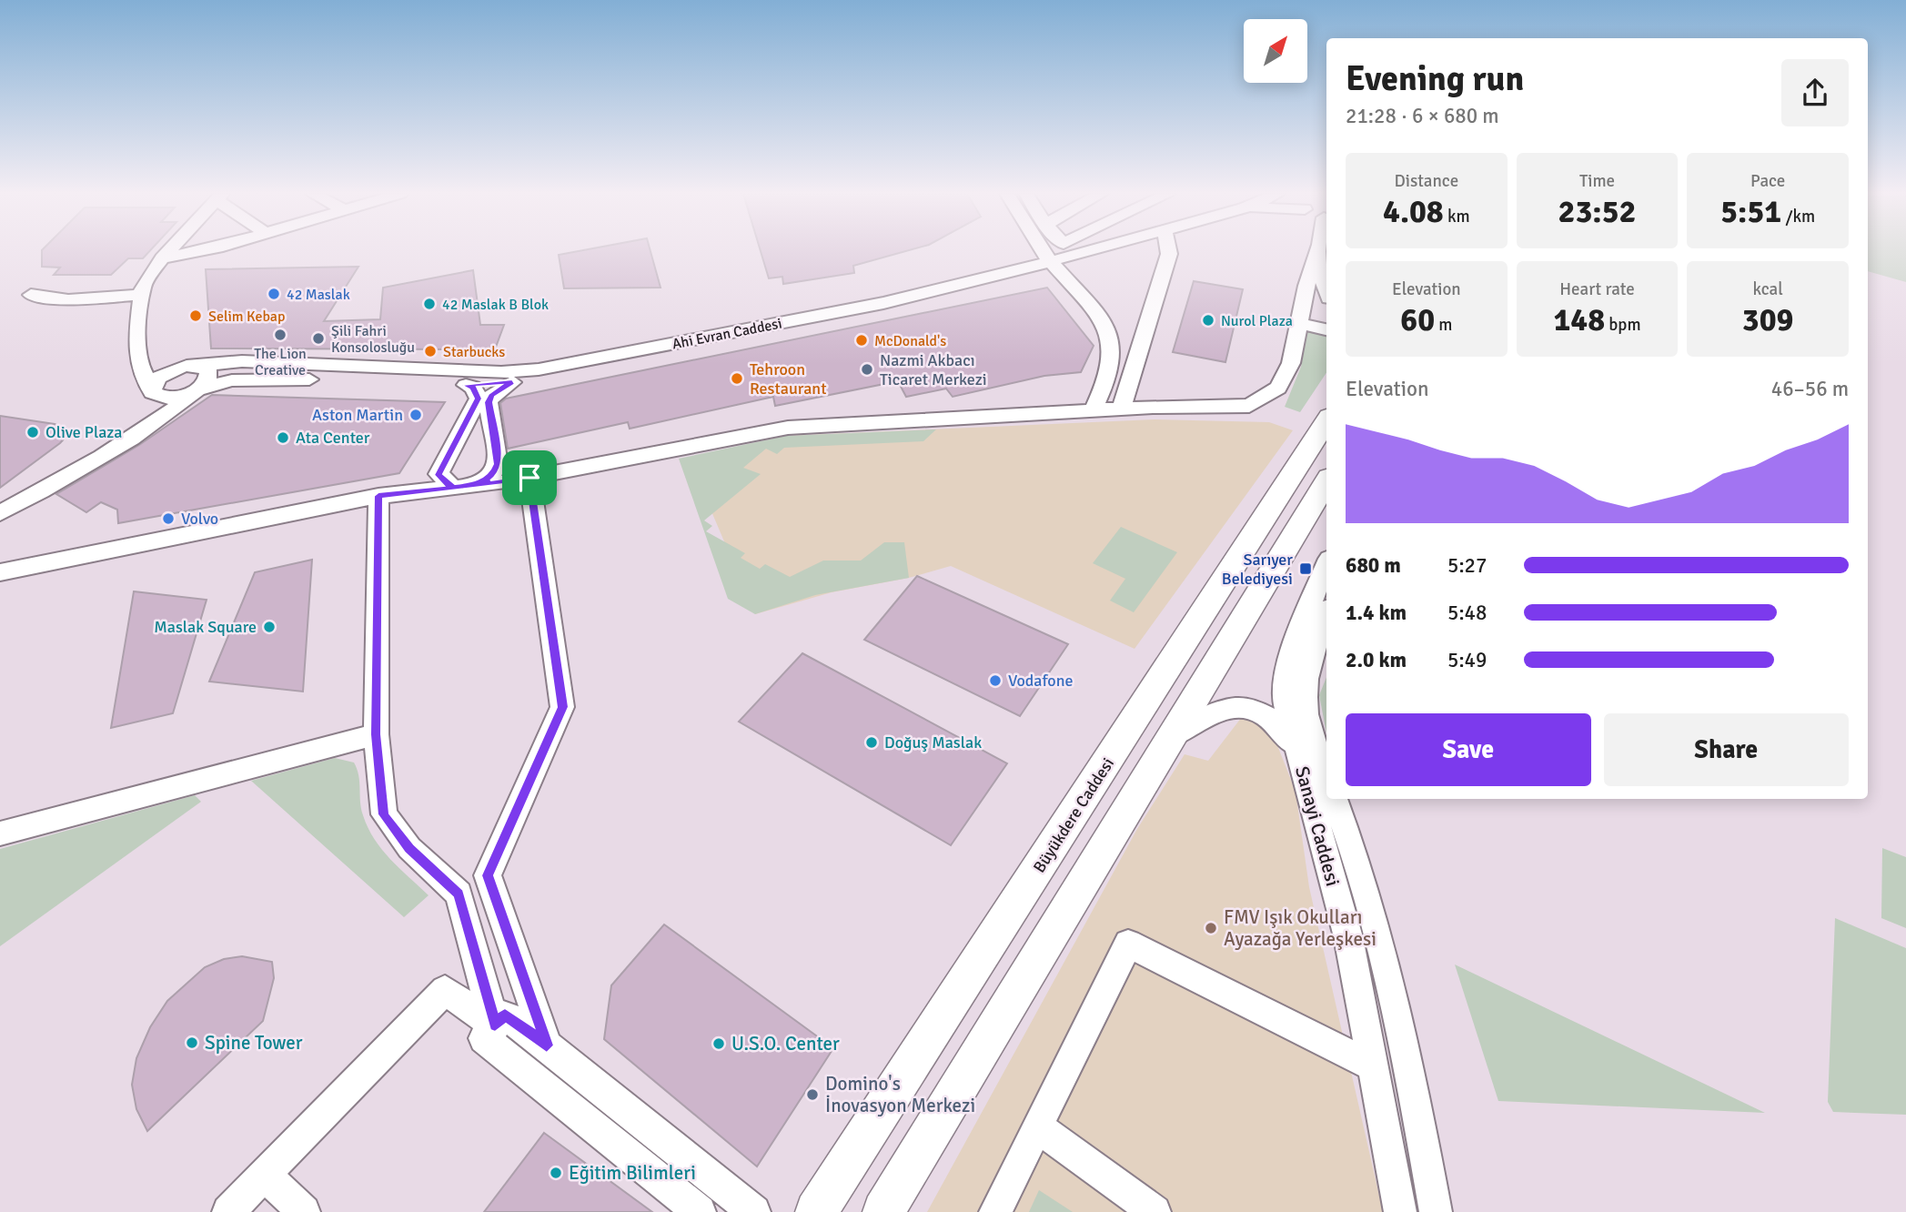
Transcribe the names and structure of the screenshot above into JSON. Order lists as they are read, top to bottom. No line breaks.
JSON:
{"streets":{"main road":["Büyükdere Caddesi"],"street":["Ahi Evran Caddesi","Sanayi Caddesi"]},"places":{"other":["42 Maslak","42 Maslak B Blok","Selim Kebap","Nurol Plaza","The Lion Creative","Şili Fahri Konsolosluğu","McDonald's","Starbucks","Nazmi Akbacı Ticaret Merkezi","Tehroon Restaurant","Aston Martin","Olive Plaza","Ata Center","Volvo","Maslak Square","Vodafone","Doğuş Maslak","FMV Işık Okulları Ayazağa Yerleşkesi","Spine Tower","U.S.O. Center","Domino's İnovasyon Merkezi","Eğitim Bilimleri"],"transit":["Sarıyer Belediyesi"]},"north":"top right","page":{"heading":["Evening run","21:28 · 6 × 680 m"],"stats":[["Distance","4.08 km"],["Time","23:52"],["Pace","5:51 /km"],["Elevation","60 m"],["Heart rate","148 bpm"],["kcal","309"]],"chart":["Elevation","46–56 m"],"list":[{"name":"680 m","note":"5:27"},{"name":"1.4 km","note":"5:48"},{"name":"2.0 km","note":"5:49"}],"buttons":["Save","Share"]}}
